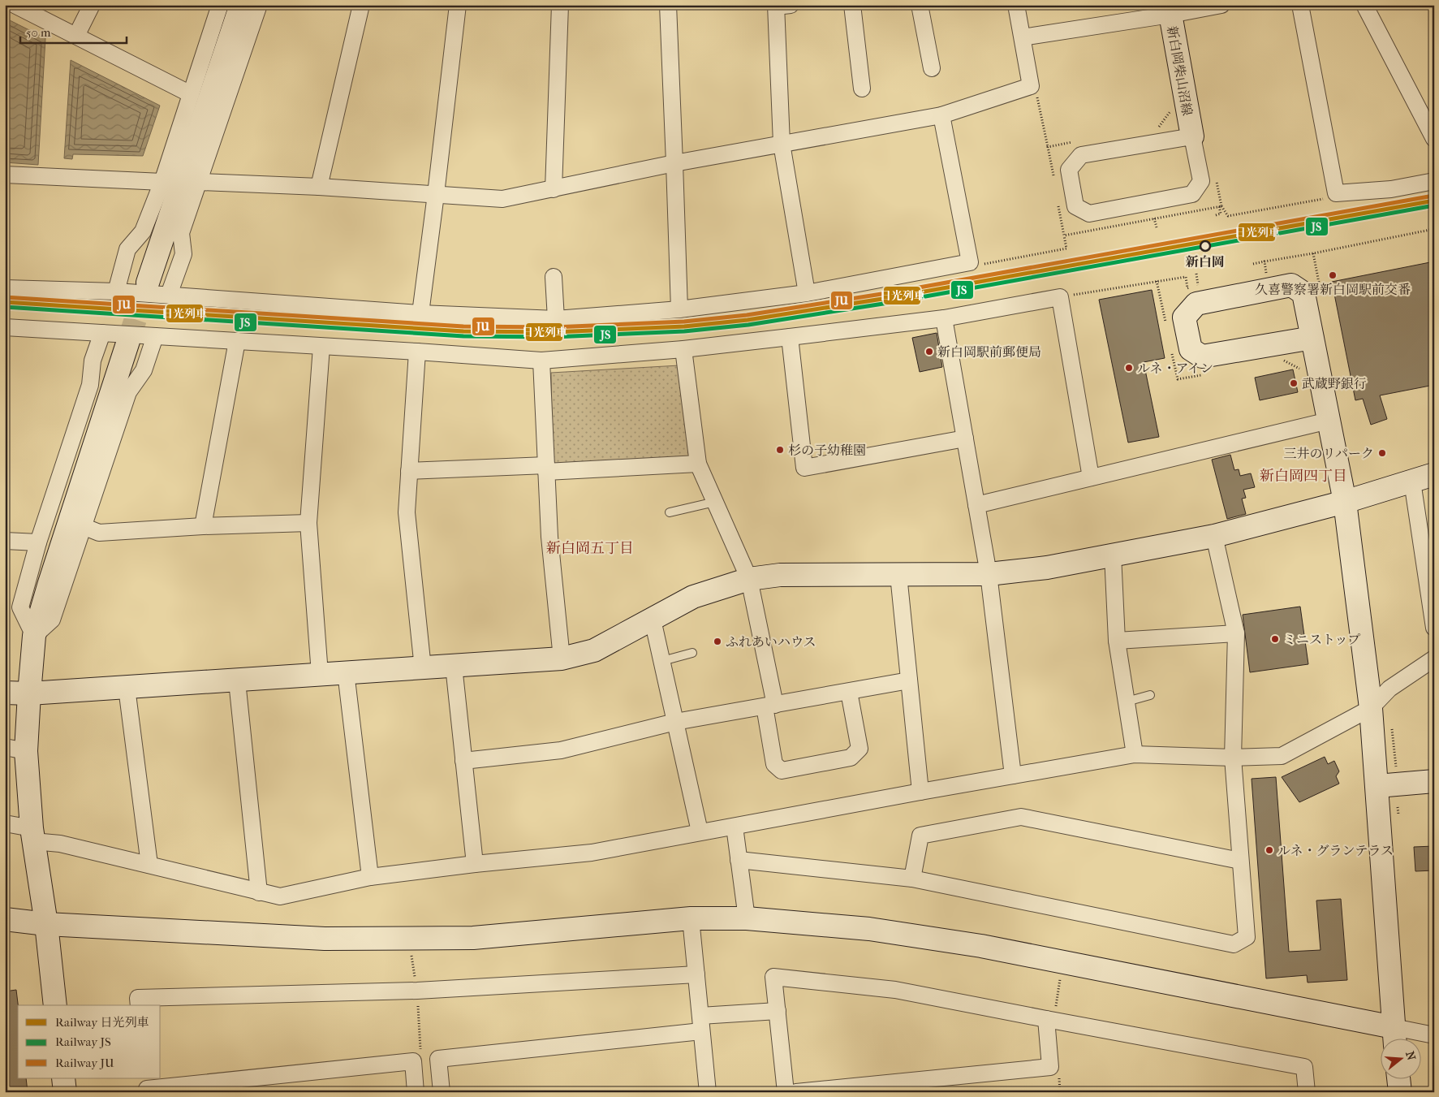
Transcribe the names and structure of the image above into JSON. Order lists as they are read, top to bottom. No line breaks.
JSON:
{"streets":{"street":["新白岡柴山沼線"]},"districts":["新白岡四丁目","新白岡五丁目"],"places":["新白岡","久喜警察署新白岡駅前交番","新白岡駅前郵便局","ルネ・アイン","武蔵野銀行","杉の子幼稚園","三井のリパーク","ミニストップ","ふれあいハウス","ルネ・グランテラス"],"lines":["rail line JU","rail line 日光列車","rail line JS"],"legend":["Railway 日光列車","Railway JS","Railway JU"],"scale_bar":"50 m","north":"right"}
